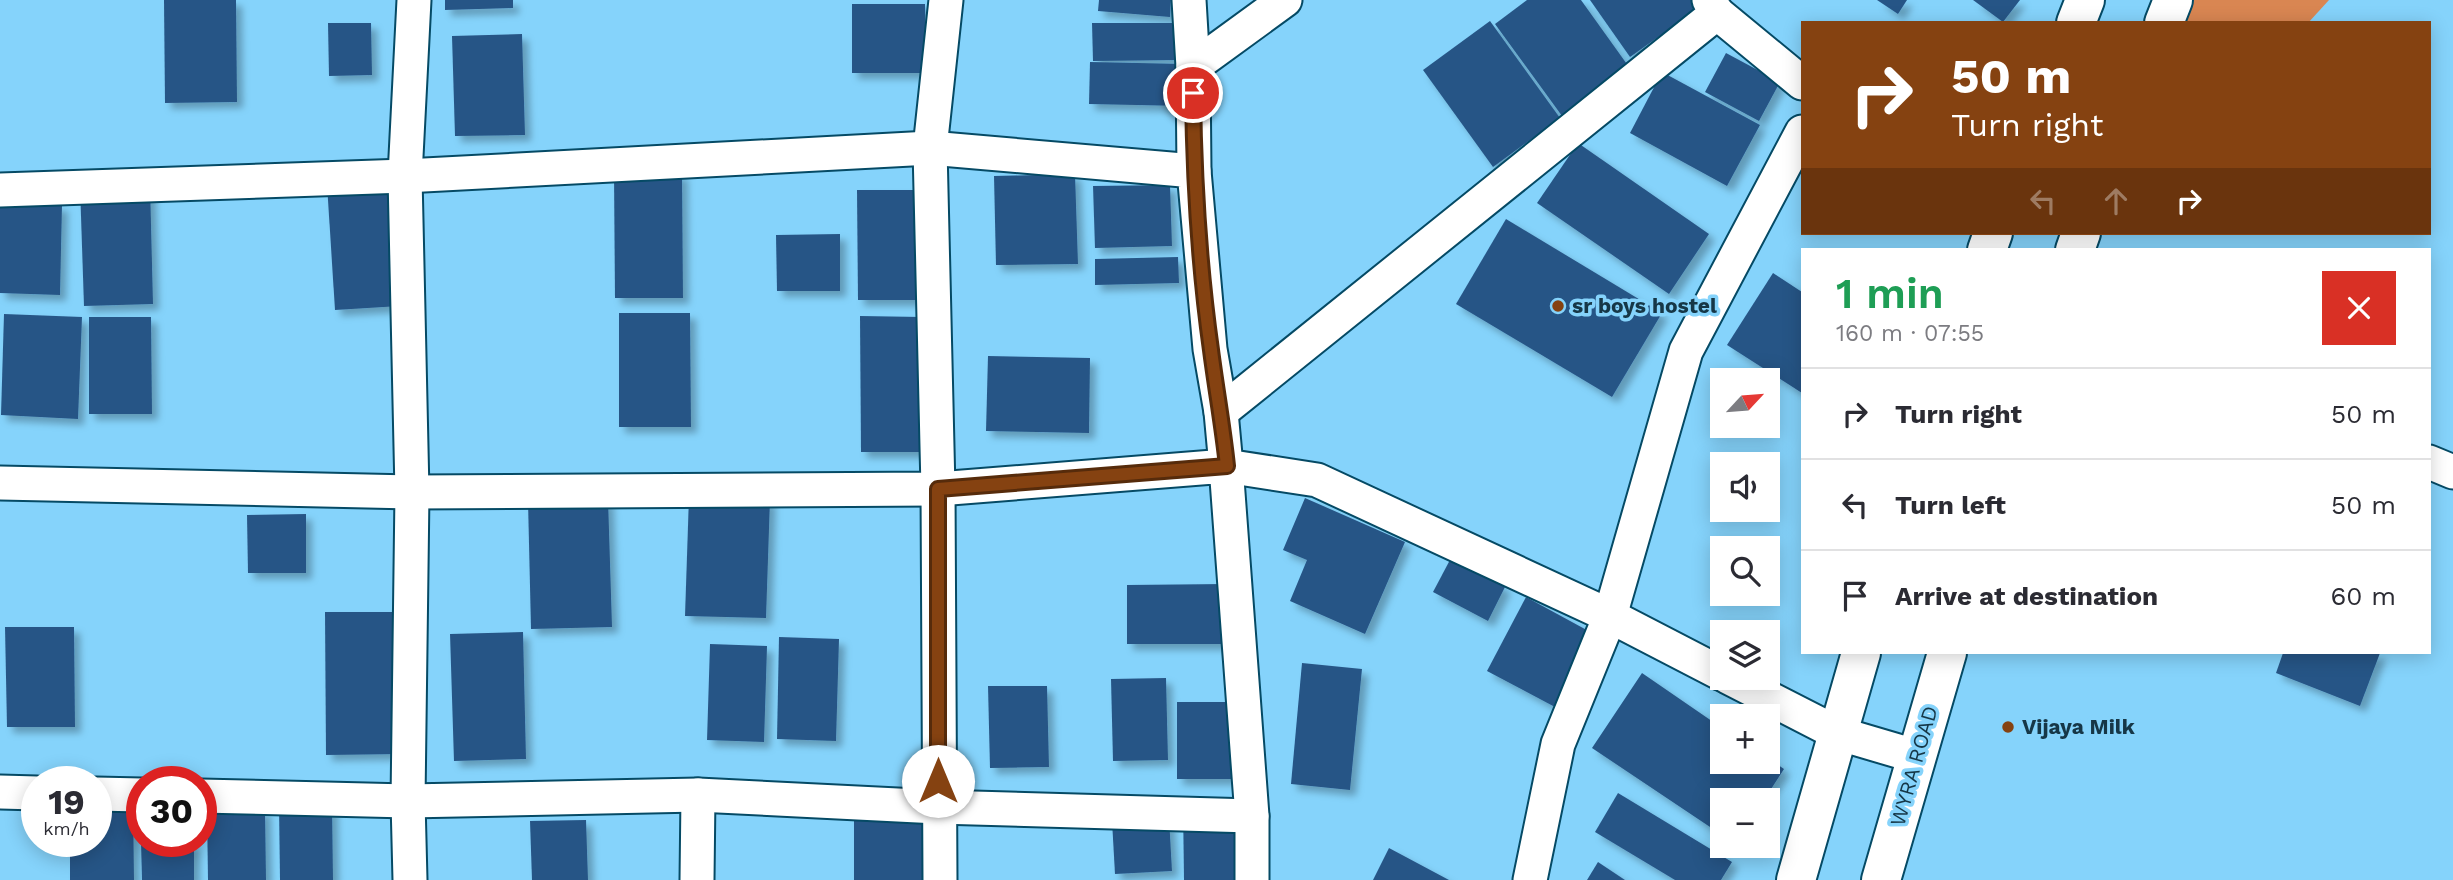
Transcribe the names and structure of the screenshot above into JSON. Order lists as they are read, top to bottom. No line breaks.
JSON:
{"streets":{"main road":["WYRA ROAD"]},"places":["sr boys hostel","Vijaya Milk"],"north":"top right","page":{"turn":["50 m","Turn right"],"heading":["1 min","160 m · 07:55"],"list":[{"name":"Turn right","value":"50 m"},{"name":"Turn left","value":"50 m"},{"name":"Arrive at destination","value":"60 m"}],"map_buttons":["+","−"],"speed":"19 km/h","limit":"30"}}
